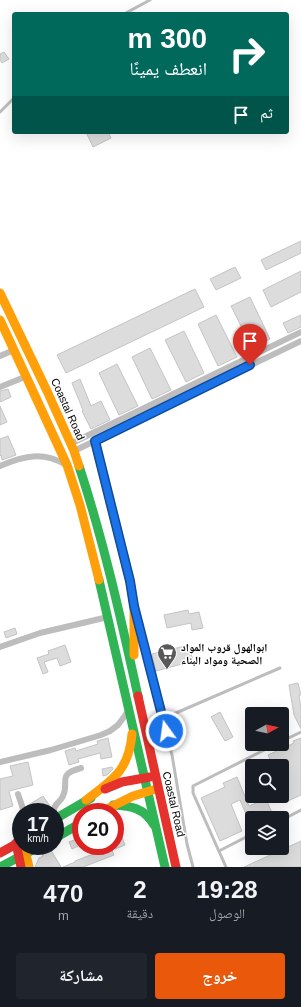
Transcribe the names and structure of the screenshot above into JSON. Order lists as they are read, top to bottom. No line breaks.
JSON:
{"streets":{"main road":["Coastal Road"]},"places":{"supermarket":["ابوالهول قروب المواد الصحية ومواد البناء"]},"north":"right","page":{"turn":["300 m","انعطف يمينًا"],"then":"ثم","speed":"17 km/h","limit":"20","eta":["19:28","الوصول","2","دقيقة","470","m"],"buttons":["خروج","مشاركة"]}}
